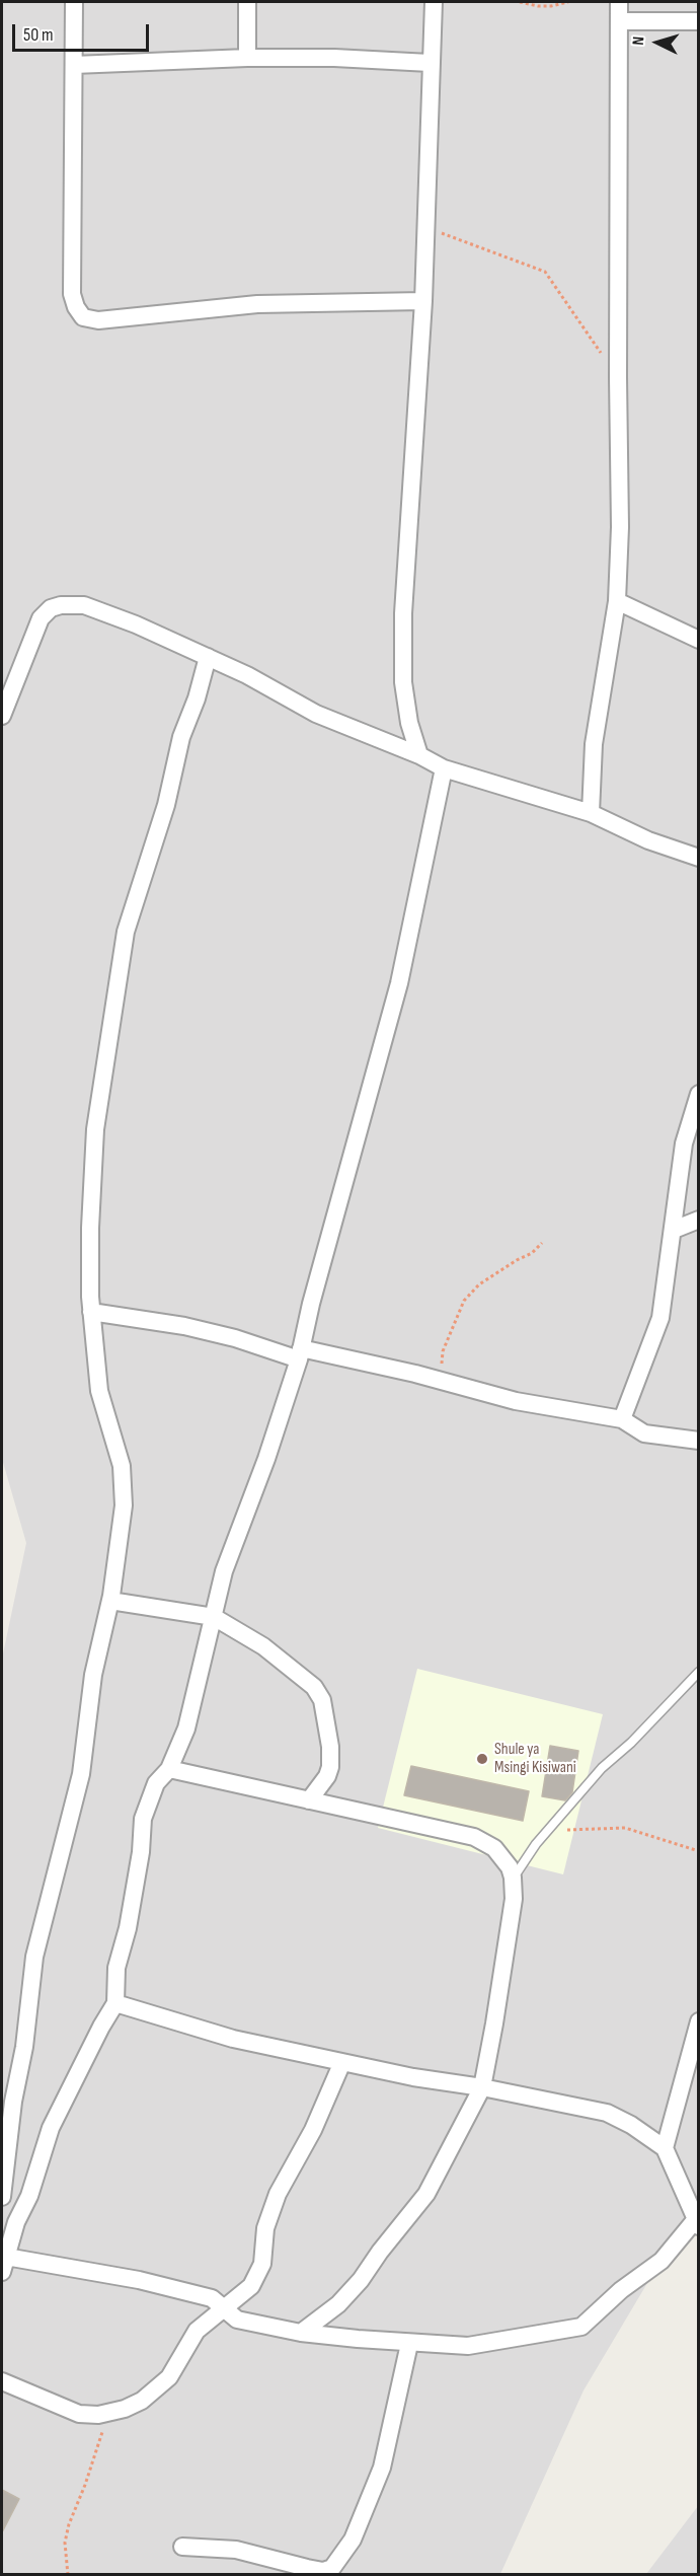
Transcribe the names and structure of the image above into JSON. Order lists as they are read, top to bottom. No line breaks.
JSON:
{"places":["Shule ya Msingi Kisiwani"],"scale_bar":"50 m","north":"left"}
